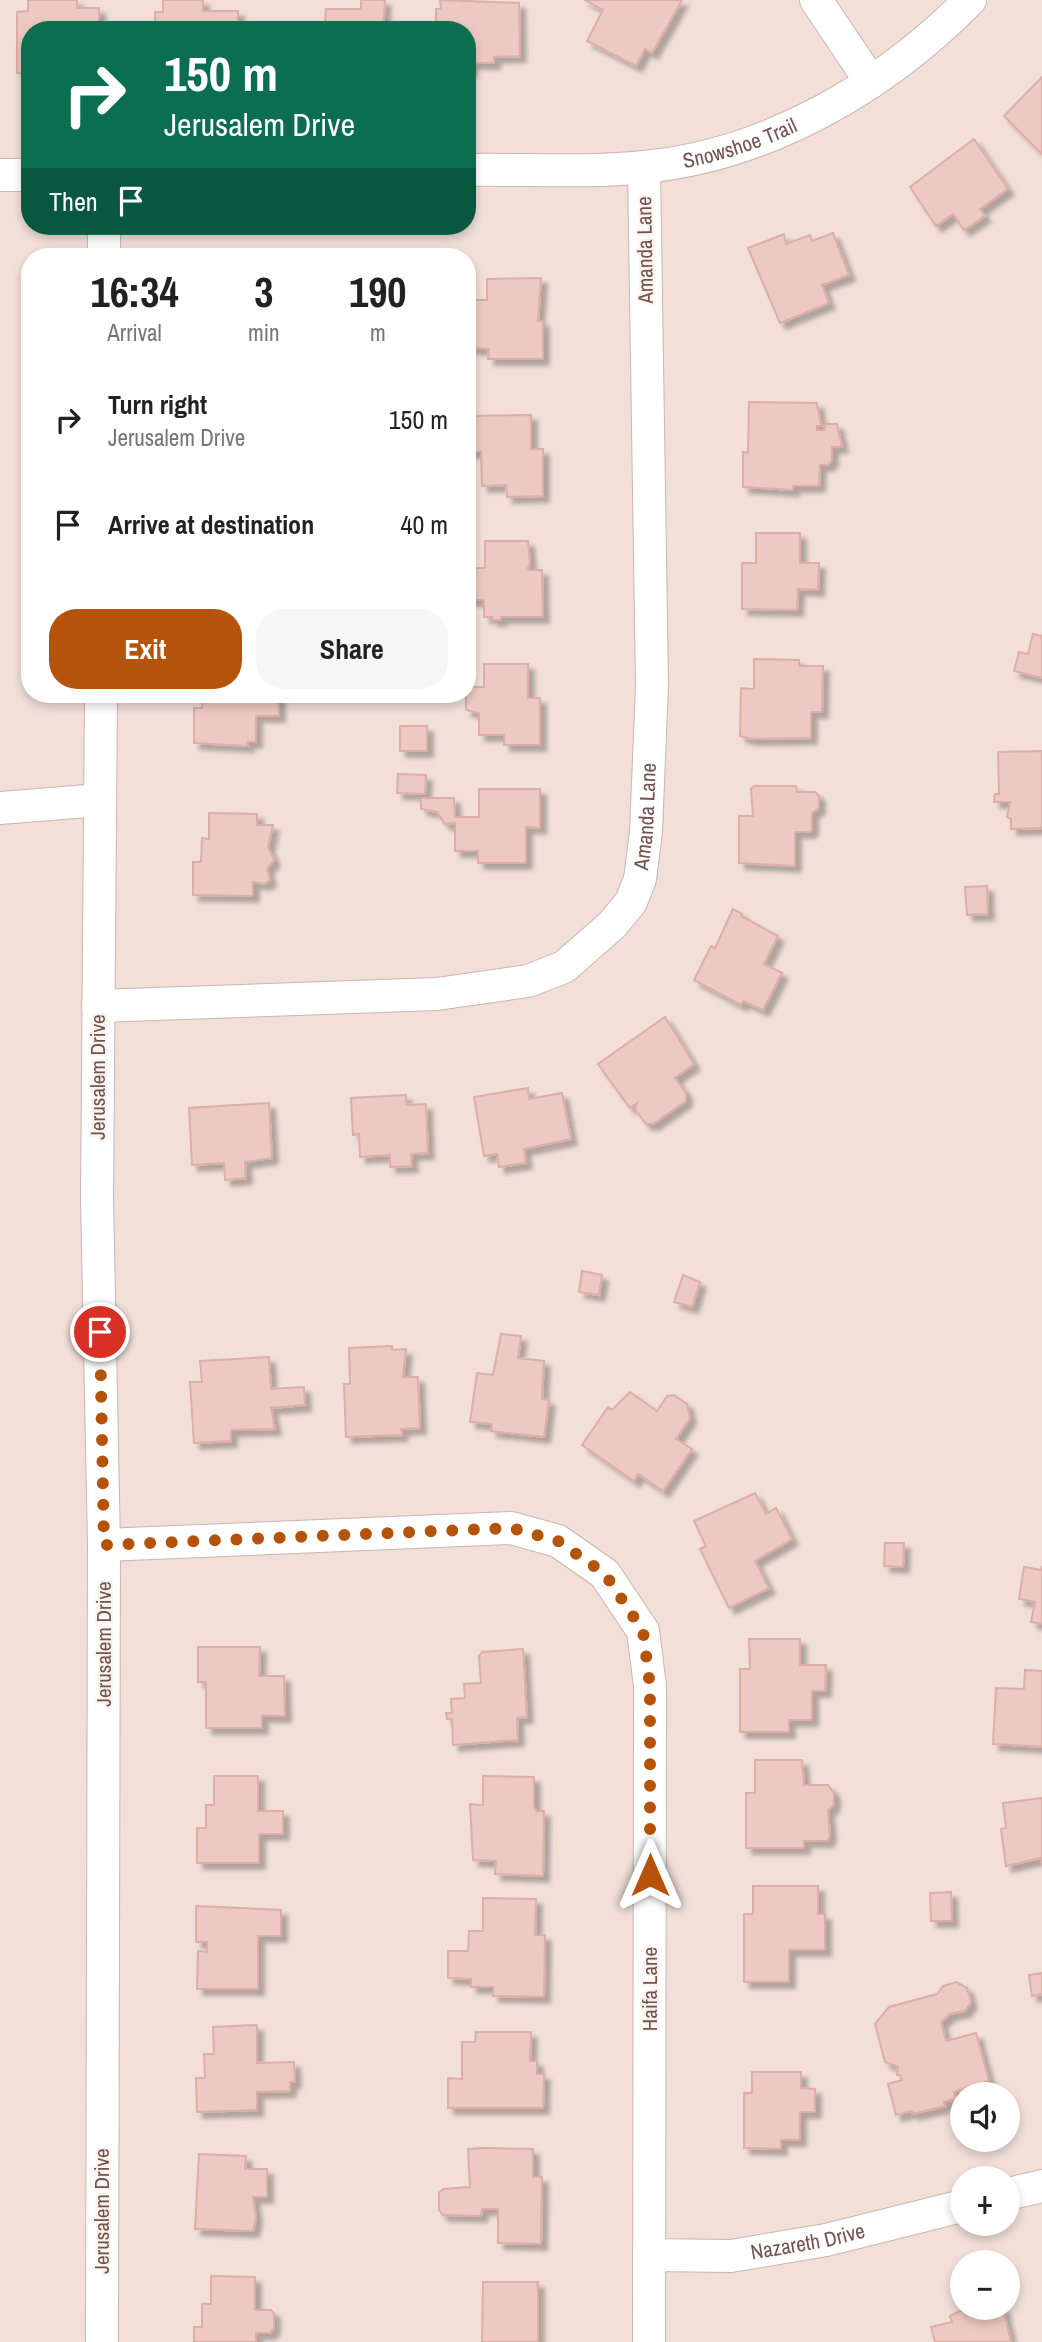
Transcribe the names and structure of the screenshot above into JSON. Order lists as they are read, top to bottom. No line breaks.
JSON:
{"streets":{"street":["Snowshoe Trail","Amanda Lane","Jerusalem Drive","Haifa Lane","Nazareth Drive"]},"crossings":[["Snowshoe Trail","Amanda Lane"],["Amanda Lane","Jerusalem Drive"],["Jerusalem Drive","Haifa Lane"],["Haifa Lane","Nazareth Drive"]],"page":{"turn":["150 m","Jerusalem Drive"],"then":"Then","eta":["16:34","Arrival","3","min","190","m"],"list":[{"name":"Turn right","note":"Jerusalem Drive","value":"150 m"},{"name":"Arrive at destination","value":"40 m"}],"buttons":["Exit","Share"],"map_buttons":["+","−"]}}
